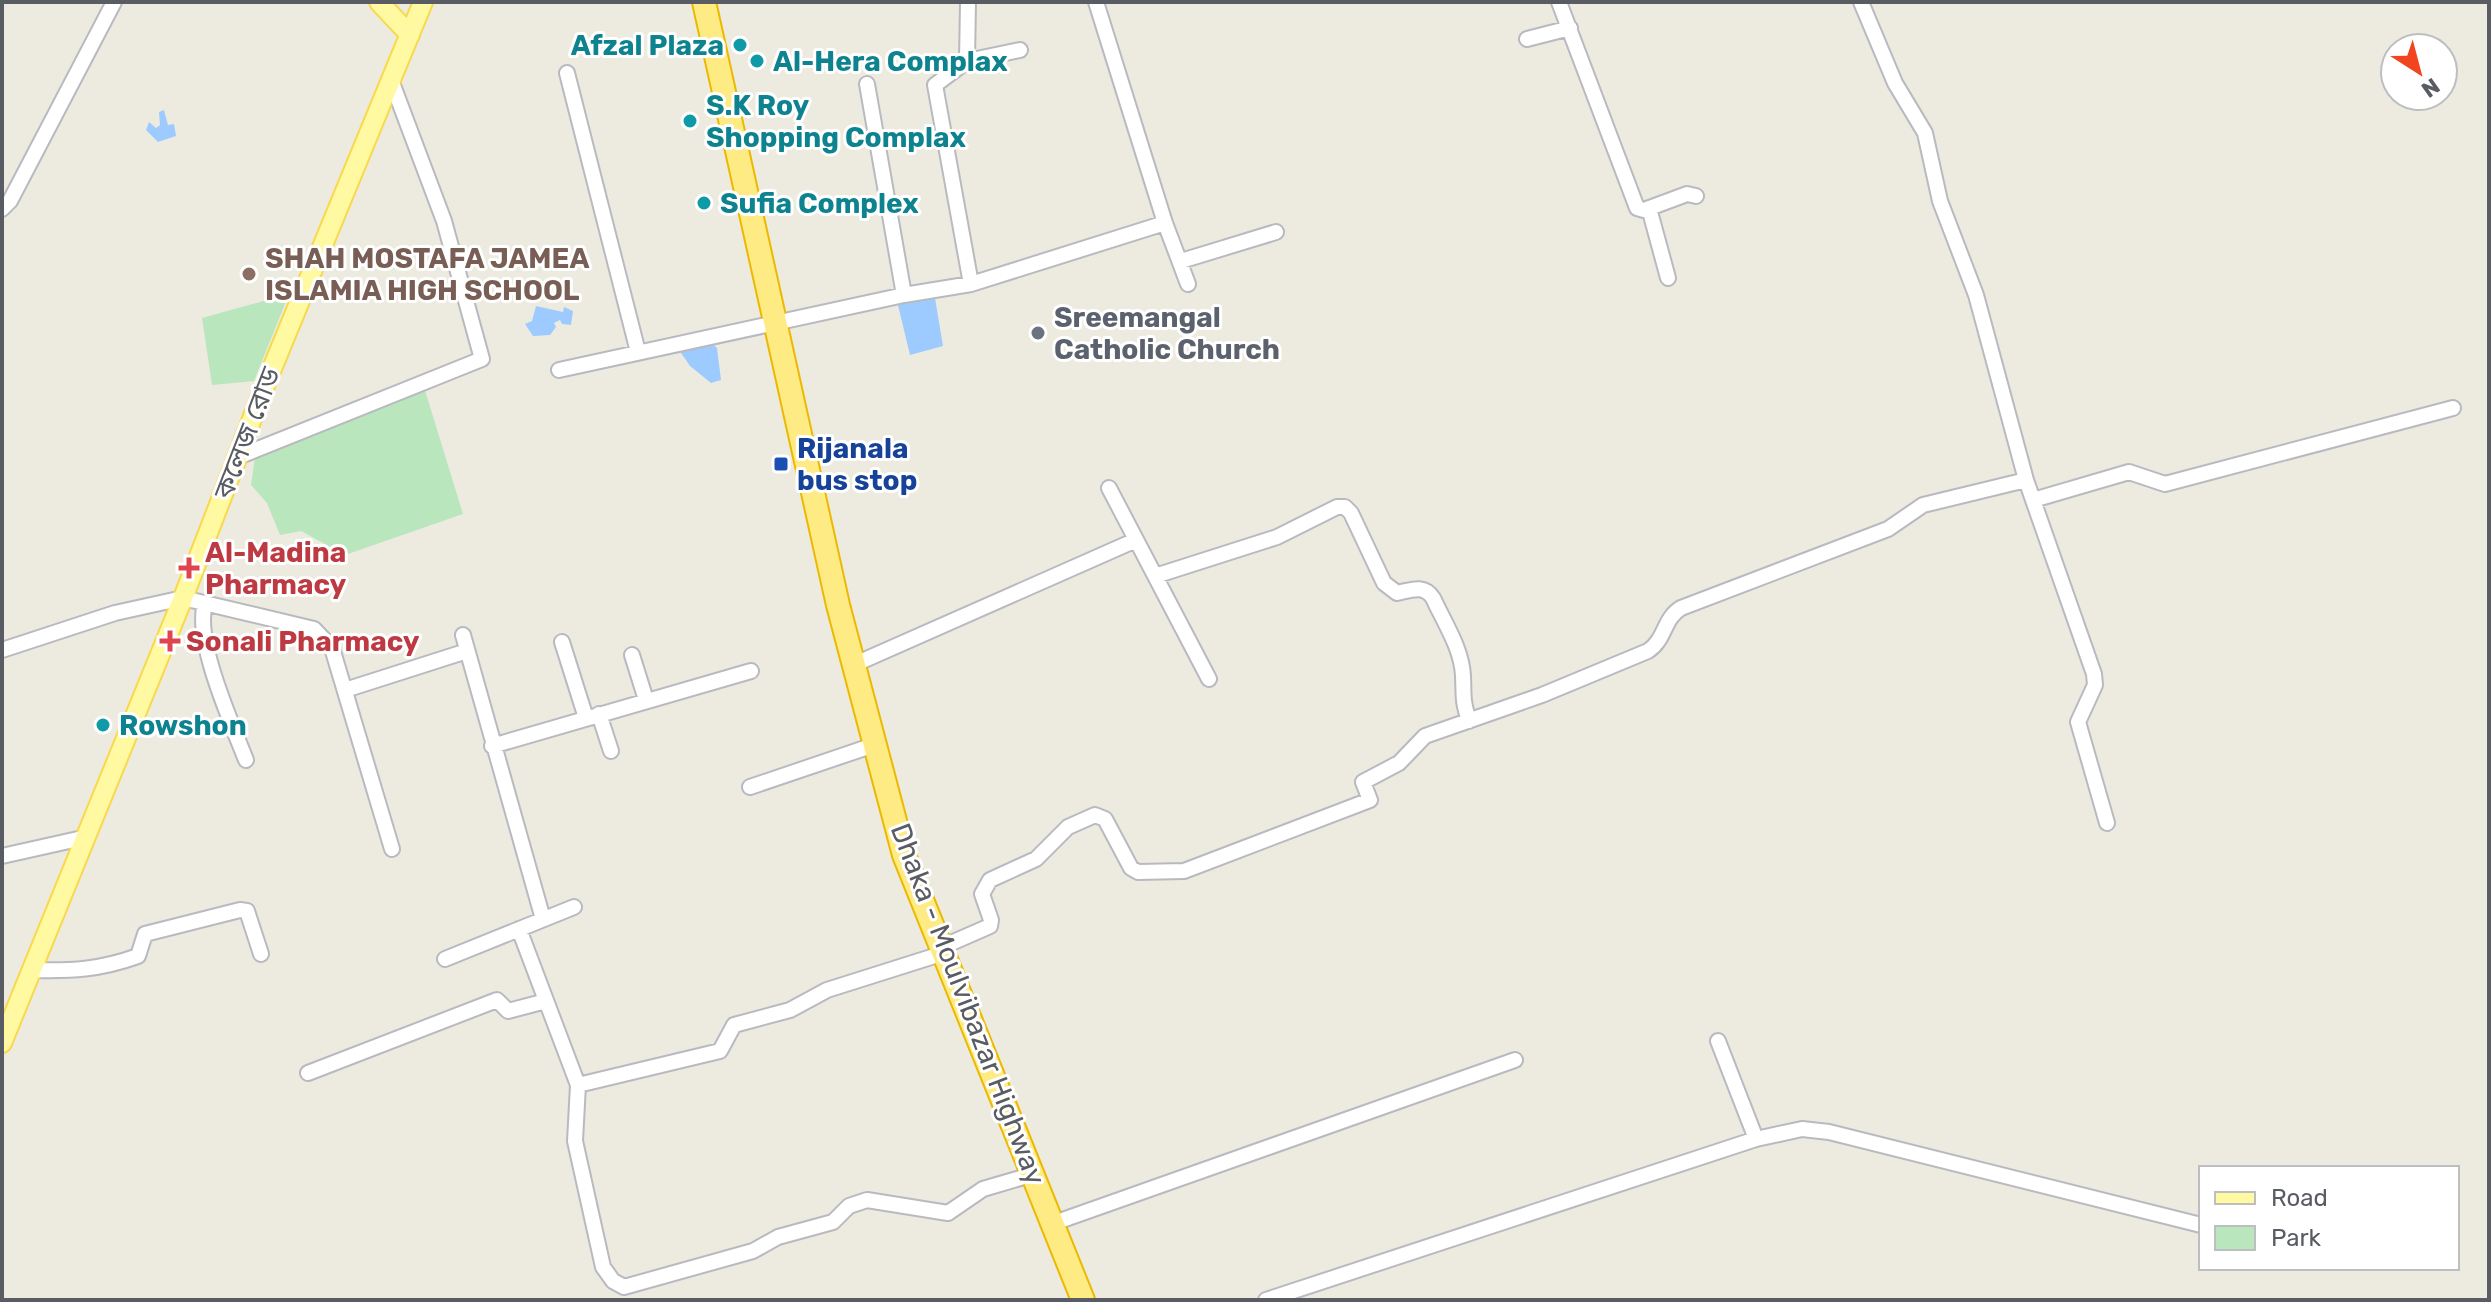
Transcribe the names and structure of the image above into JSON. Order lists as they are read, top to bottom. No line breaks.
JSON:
{"streets":{"highway":["Dhaka - Moulvibazar Highway"],"main road":["কলেজ রোড"]},"places":{"other":["Afzal Plaza","Al-Hera Complax","S.K Roy Shopping Complax","Sufia Complex","SHAH MOSTAFA JAMEA ISLAMIA HIGH SCHOOL","Sreemangal Catholic Church","Rowshon"],"transit":["Rijanala bus stop"],"health":["Al-Madina Pharmacy","Sonali Pharmacy"]},"legend":["Road","Park"],"north":"bottom right"}
